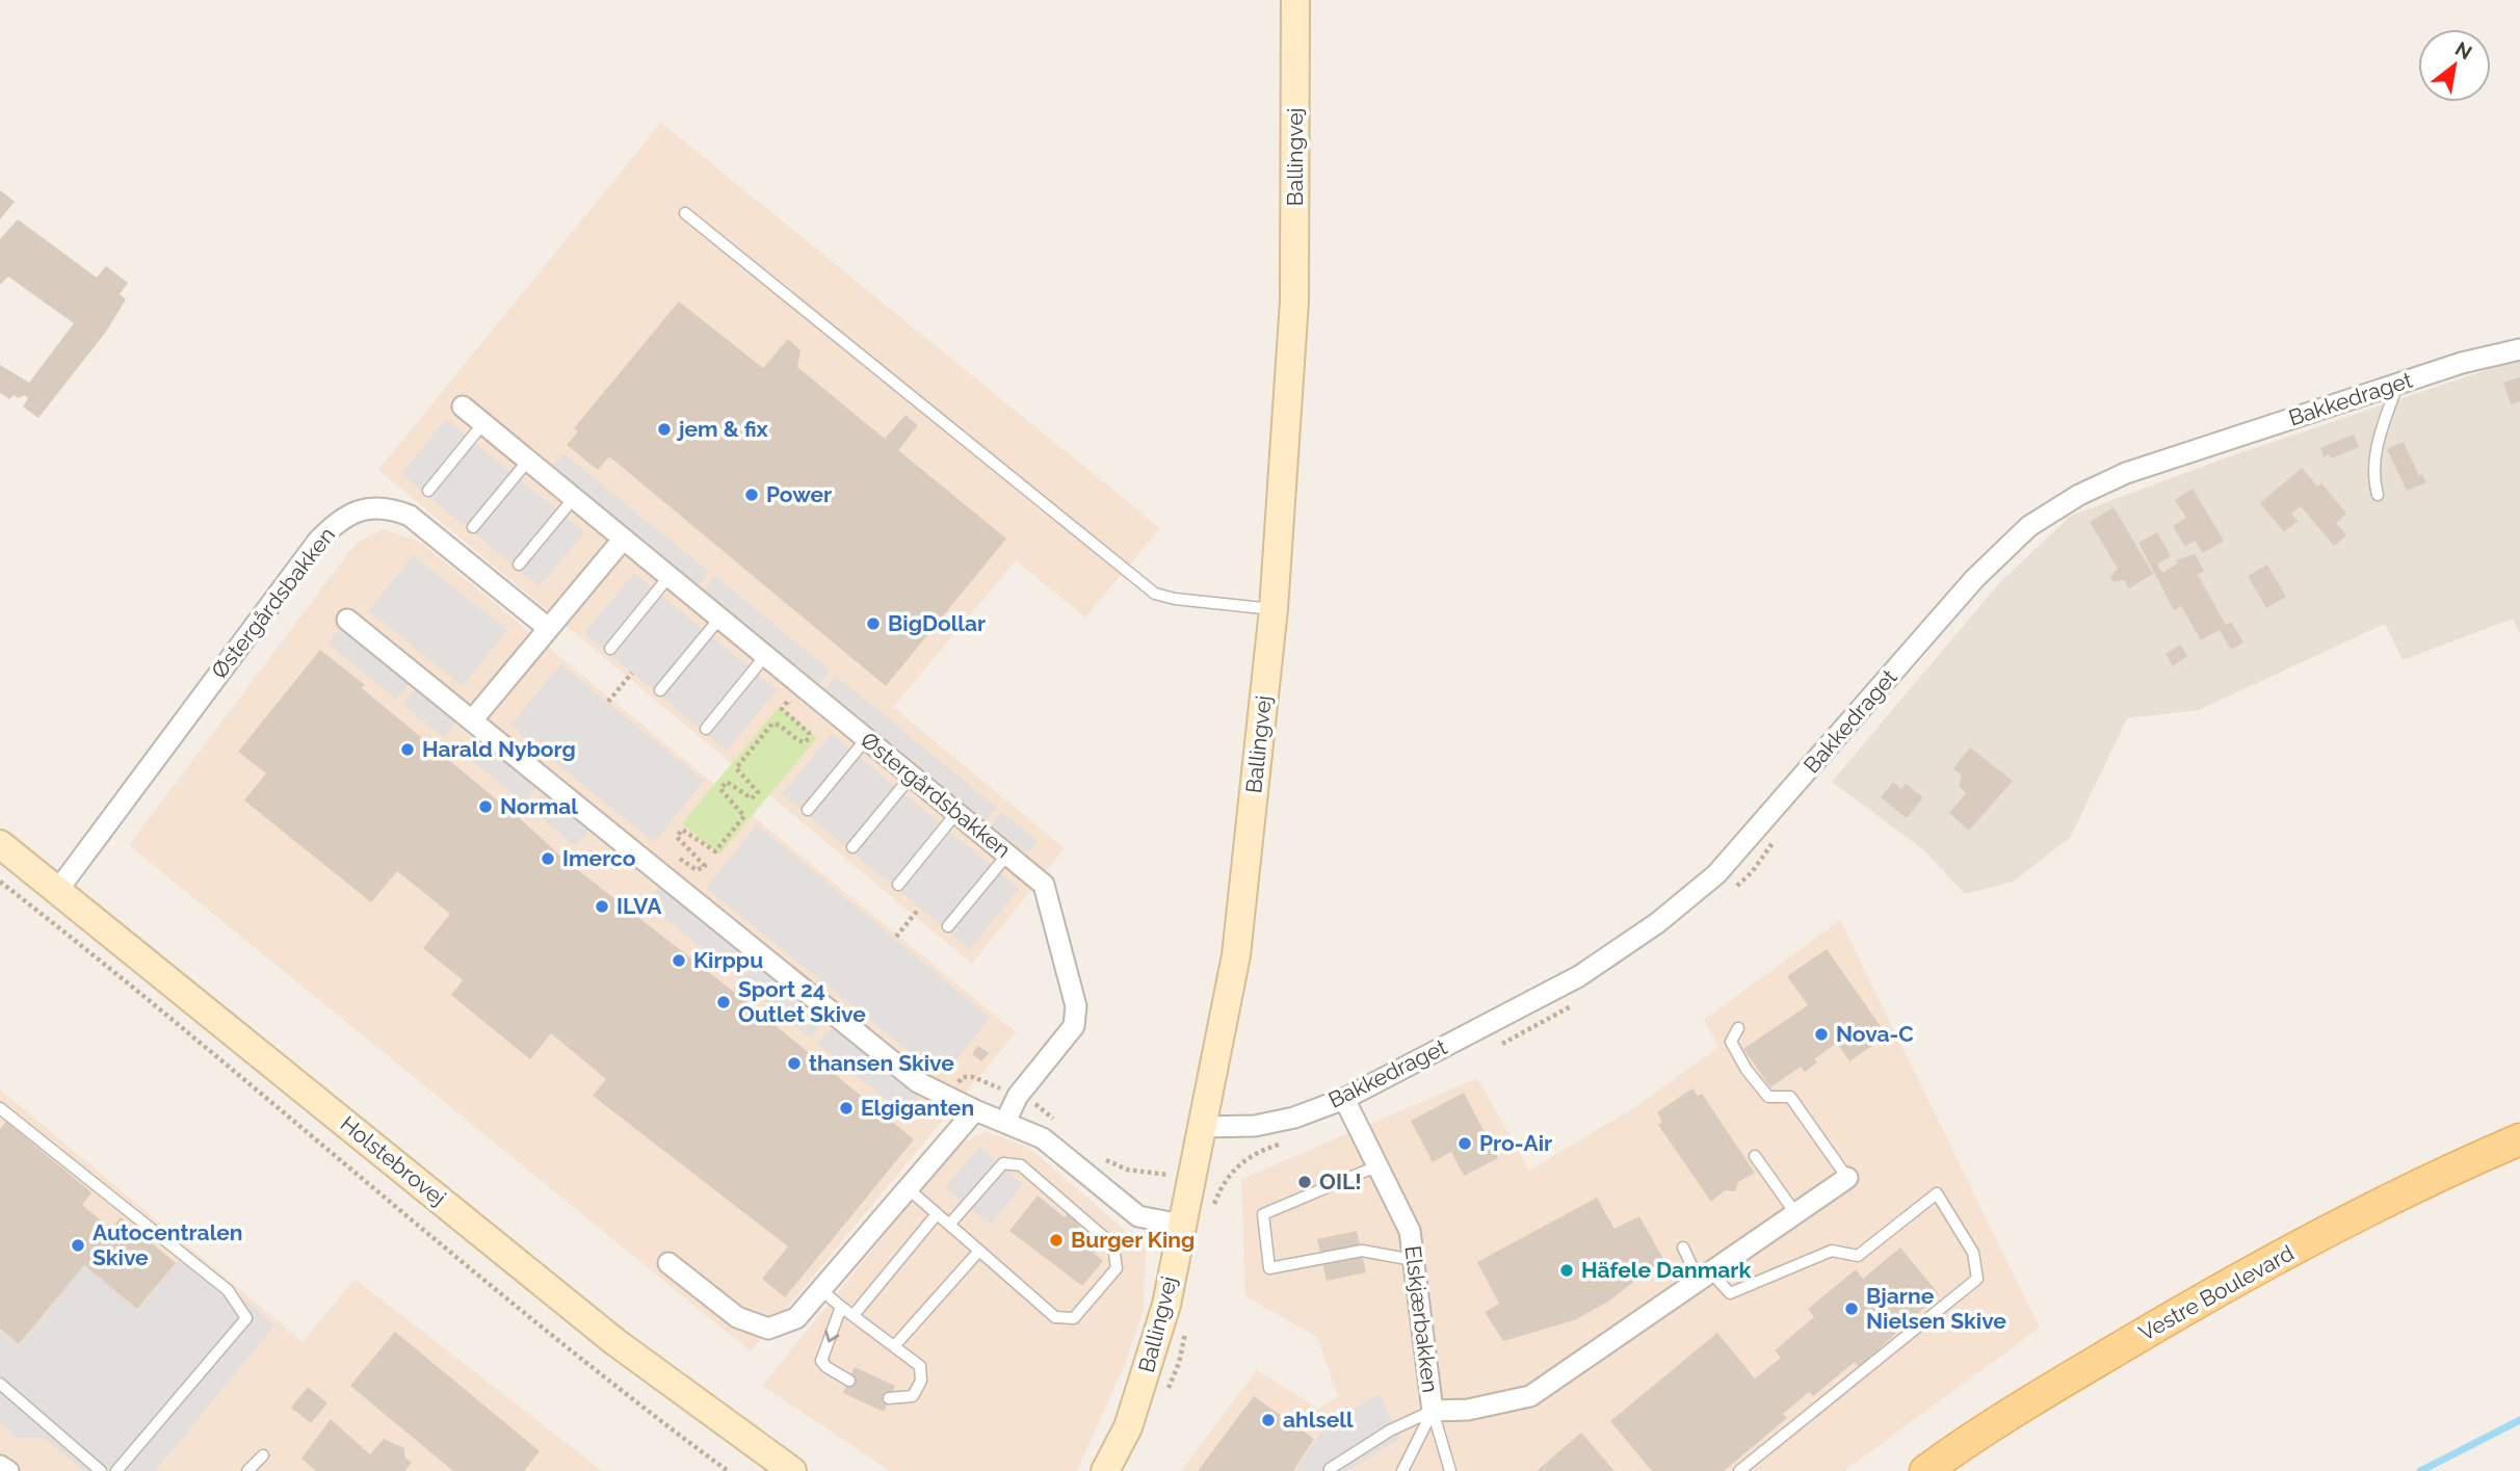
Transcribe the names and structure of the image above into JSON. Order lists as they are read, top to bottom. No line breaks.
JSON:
{"streets":{"main road":["Ballingvej","Holstebrovej","Vestre Boulevard"],"street":["Bakkedraget","Østergårdsbakken","Elskjærbakken"]},"crossings":[["Ballingvej","Bakkedraget"],["Bakkedraget","Elskjærbakken"],["Østergårdsbakken","Holstebrovej"]],"places":["jem & fix","Power","BigDollar","Harald Nyborg","Normal","Imerco","ILVA","Kirppu","Sport 24 Outlet Skive","Nova-C","thansen Skive","Elgiganten","Pro-Air","OIL!","Burger King","Autocentralen Skive","Häfele Danmark","Bjarne Nielsen Skive","ahlsell"],"north":"top right"}
